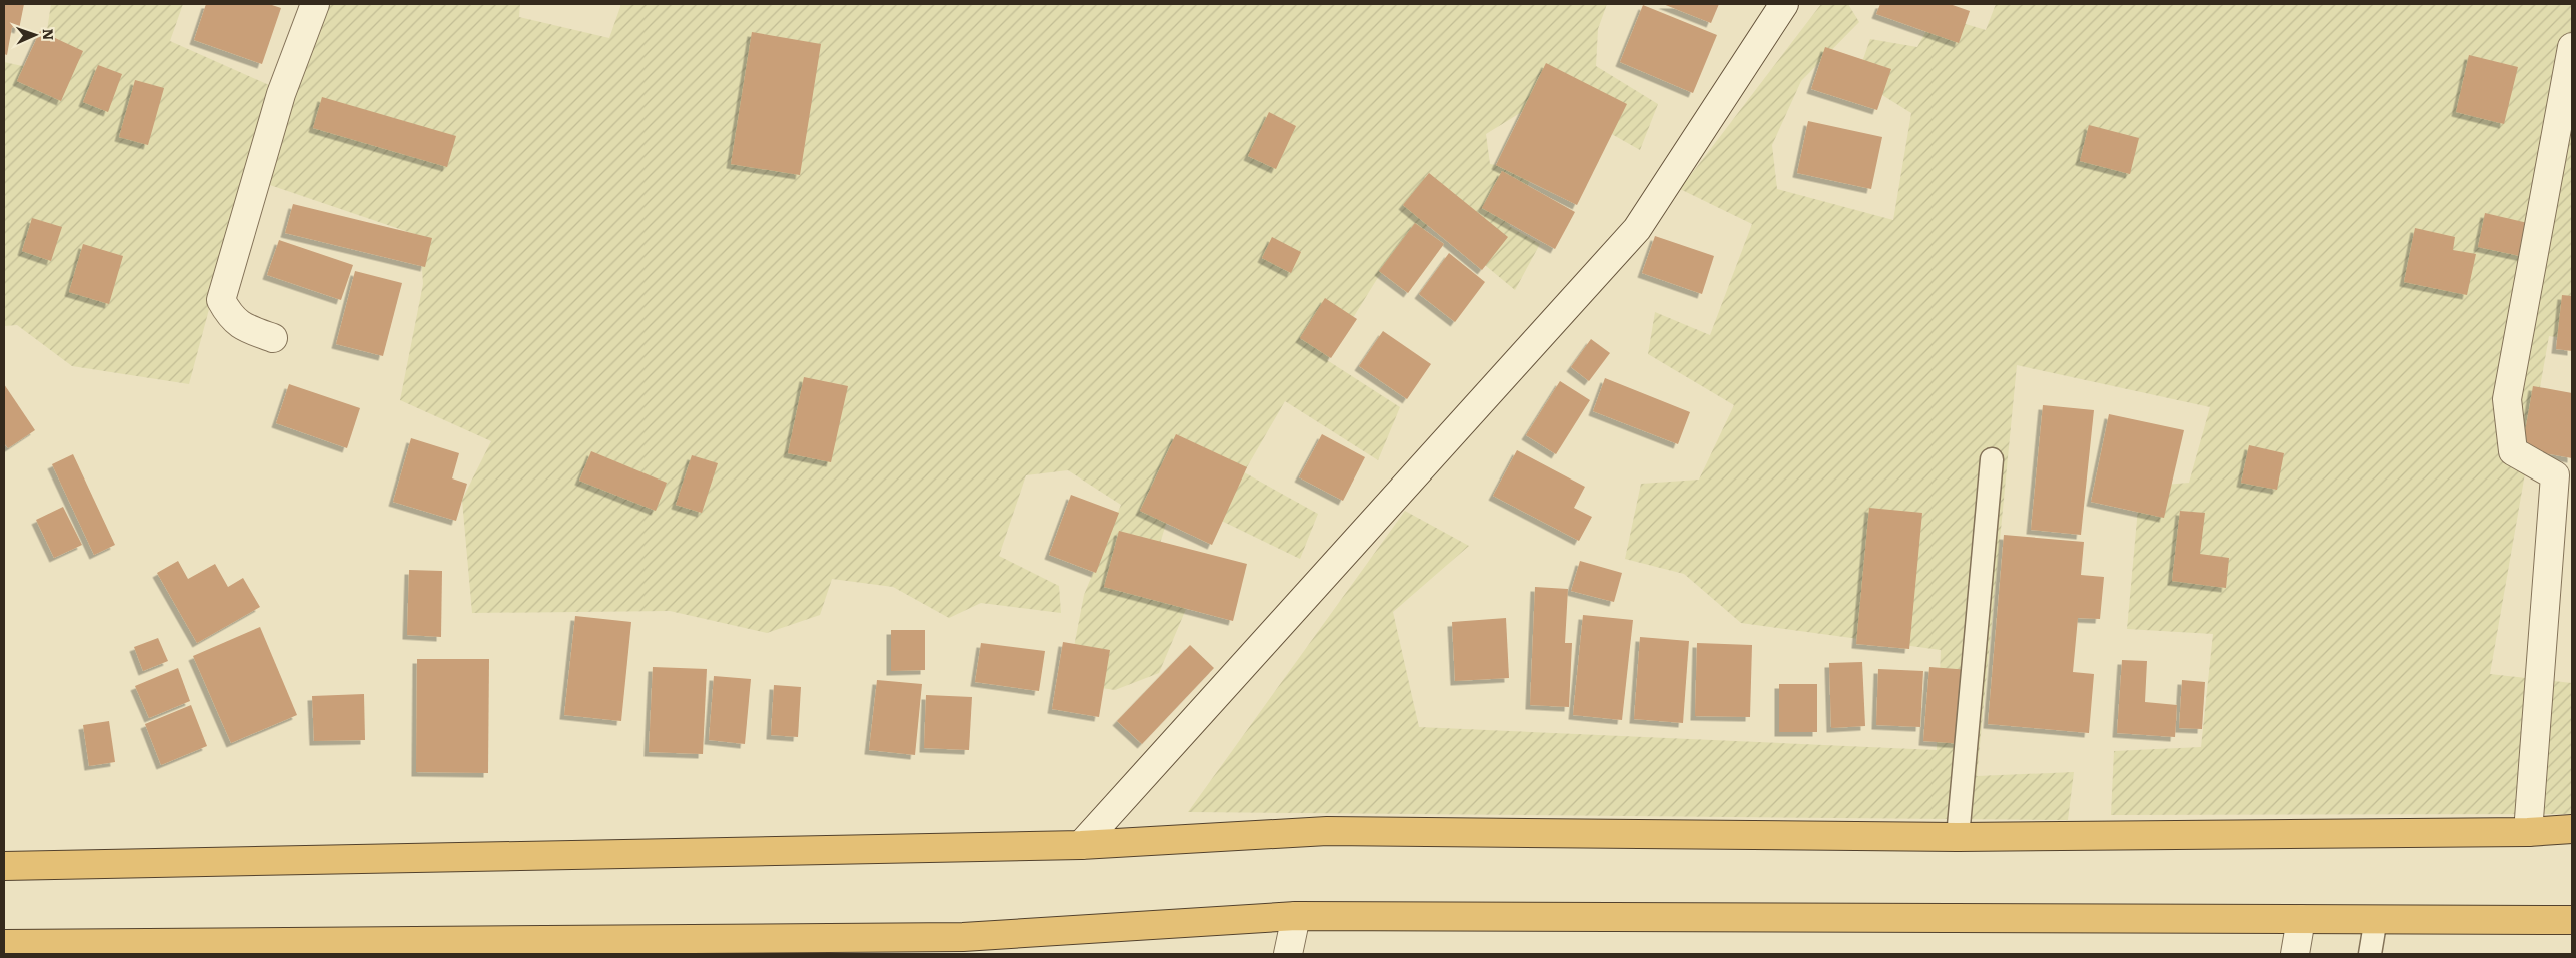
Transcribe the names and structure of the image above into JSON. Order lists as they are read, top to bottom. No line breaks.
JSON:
{"north":"right"}
